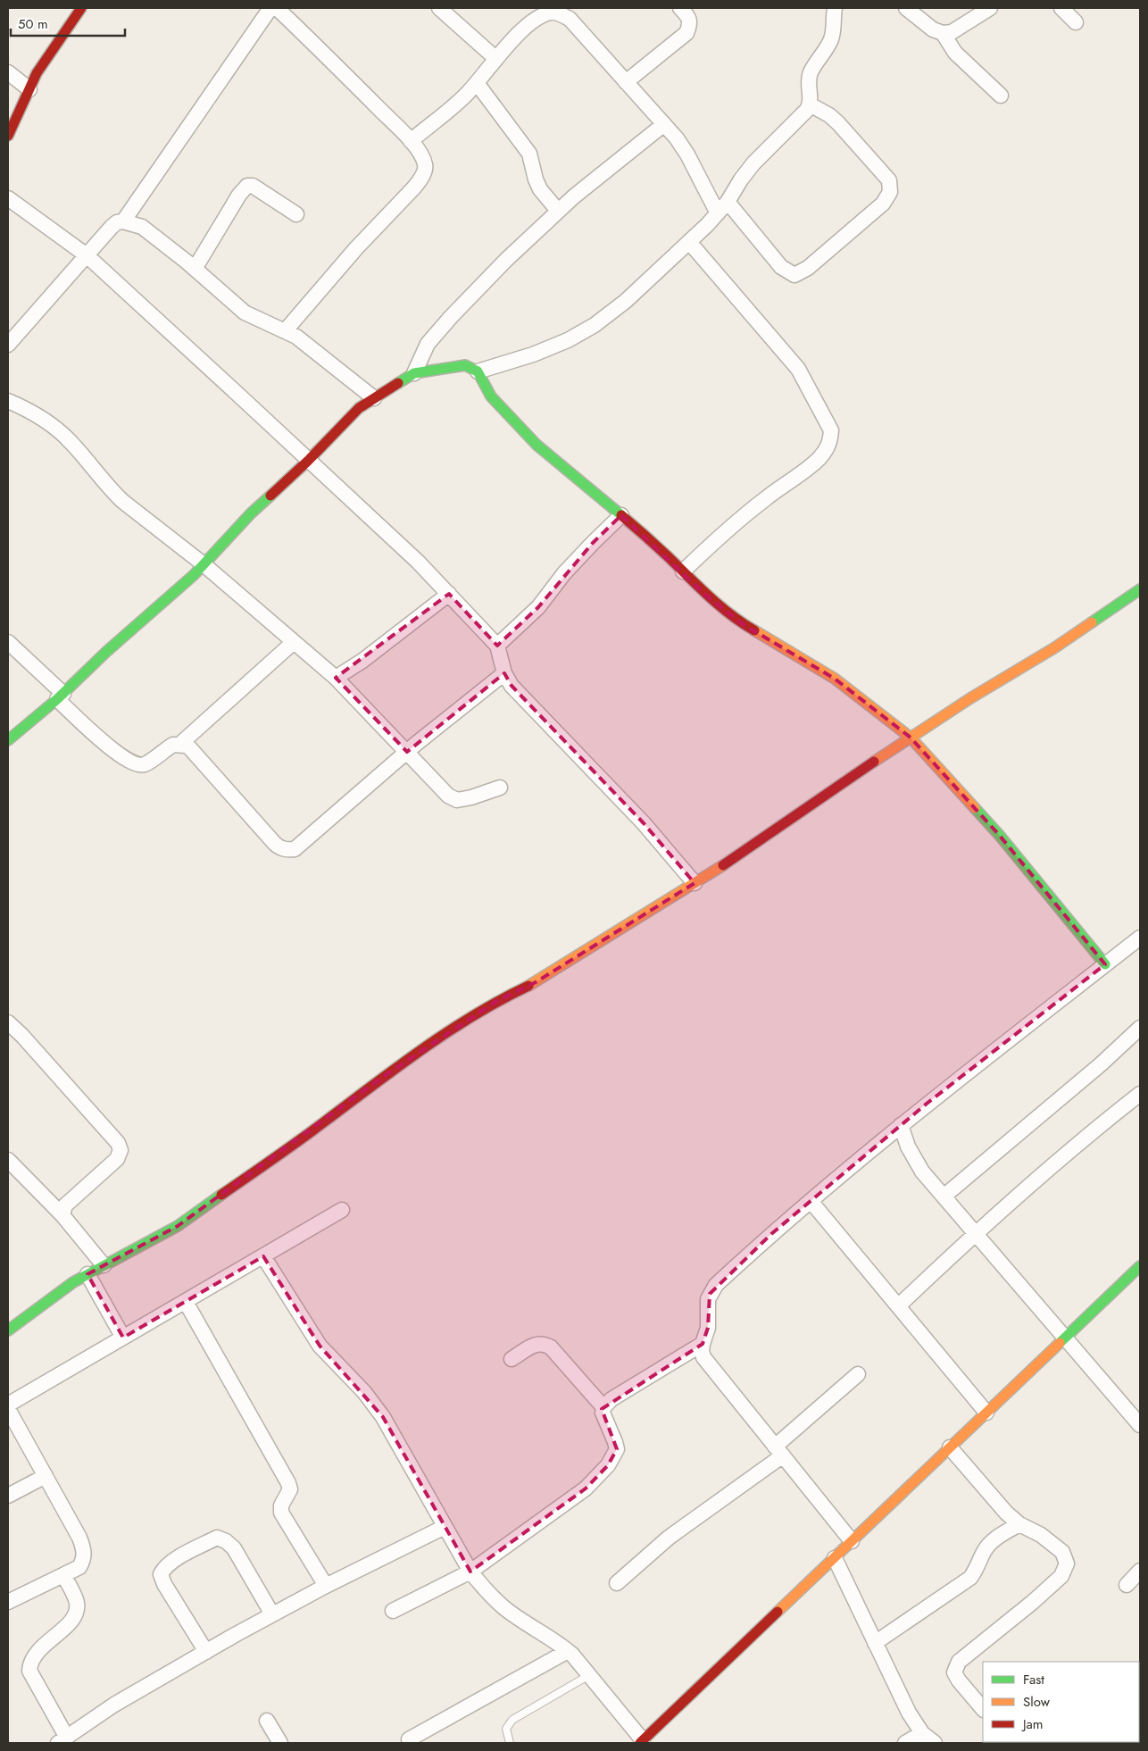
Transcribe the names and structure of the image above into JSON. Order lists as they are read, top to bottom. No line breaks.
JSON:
{"legend":["Fast","Slow","Jam"],"scale_bar":"50 m"}
